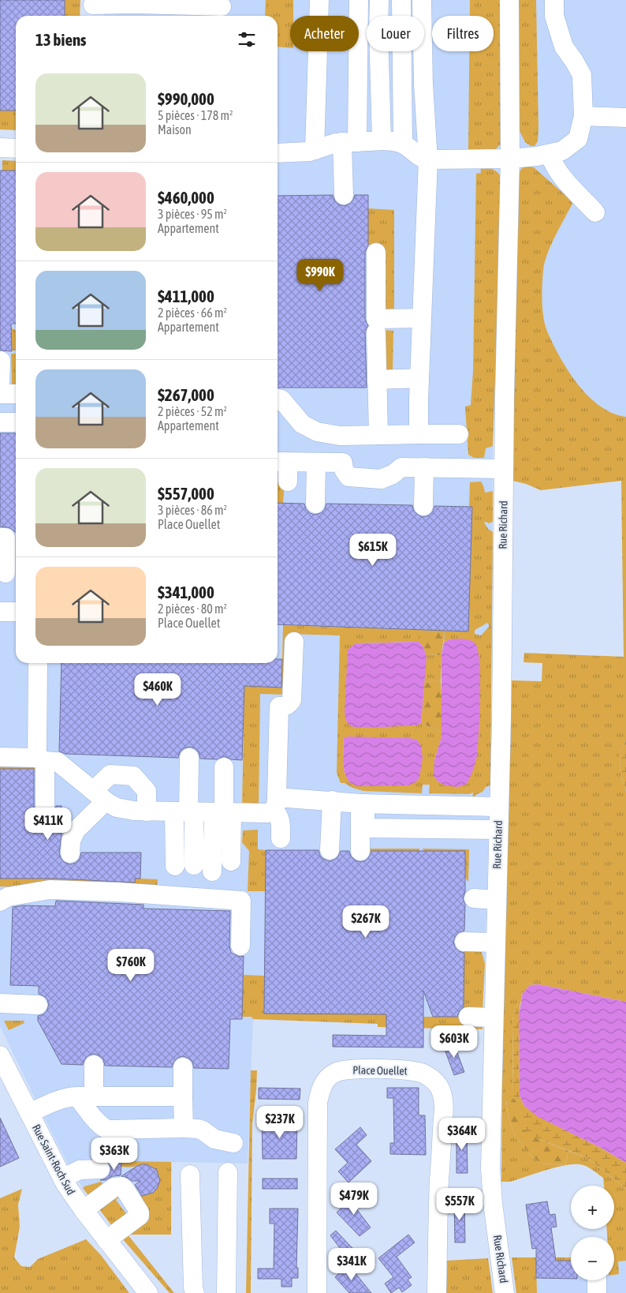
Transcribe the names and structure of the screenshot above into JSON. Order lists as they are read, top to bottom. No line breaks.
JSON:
{"streets":{"street":["Rue Richard","Place Ouellet","Rue Saint-Roch Sud"]},"page":{"chip":["Acheter","Louer","Filtres"],"heading":"13 biens","list":[{"name":"$990,000","note":"5 pièces · 178 m² · Maison"},{"name":"$460,000","note":"3 pièces · 95 m² · Appartement"},{"name":"$411,000","note":"2 pièces · 66 m² · Appartement"},{"name":"$267,000","note":"2 pièces · 52 m² · Appartement"},{"name":"$557,000","note":"3 pièces · 86 m² · Place Ouellet"},{"name":"$341,000","note":"2 pièces · 80 m² · Place Ouellet"}],"price":["$990K","$615K","$460K","$411K","$267K","$760K","$603K","$237K","$364K","$363K","$479K","$557K","$341K"],"map_buttons":["+","−"]}}
